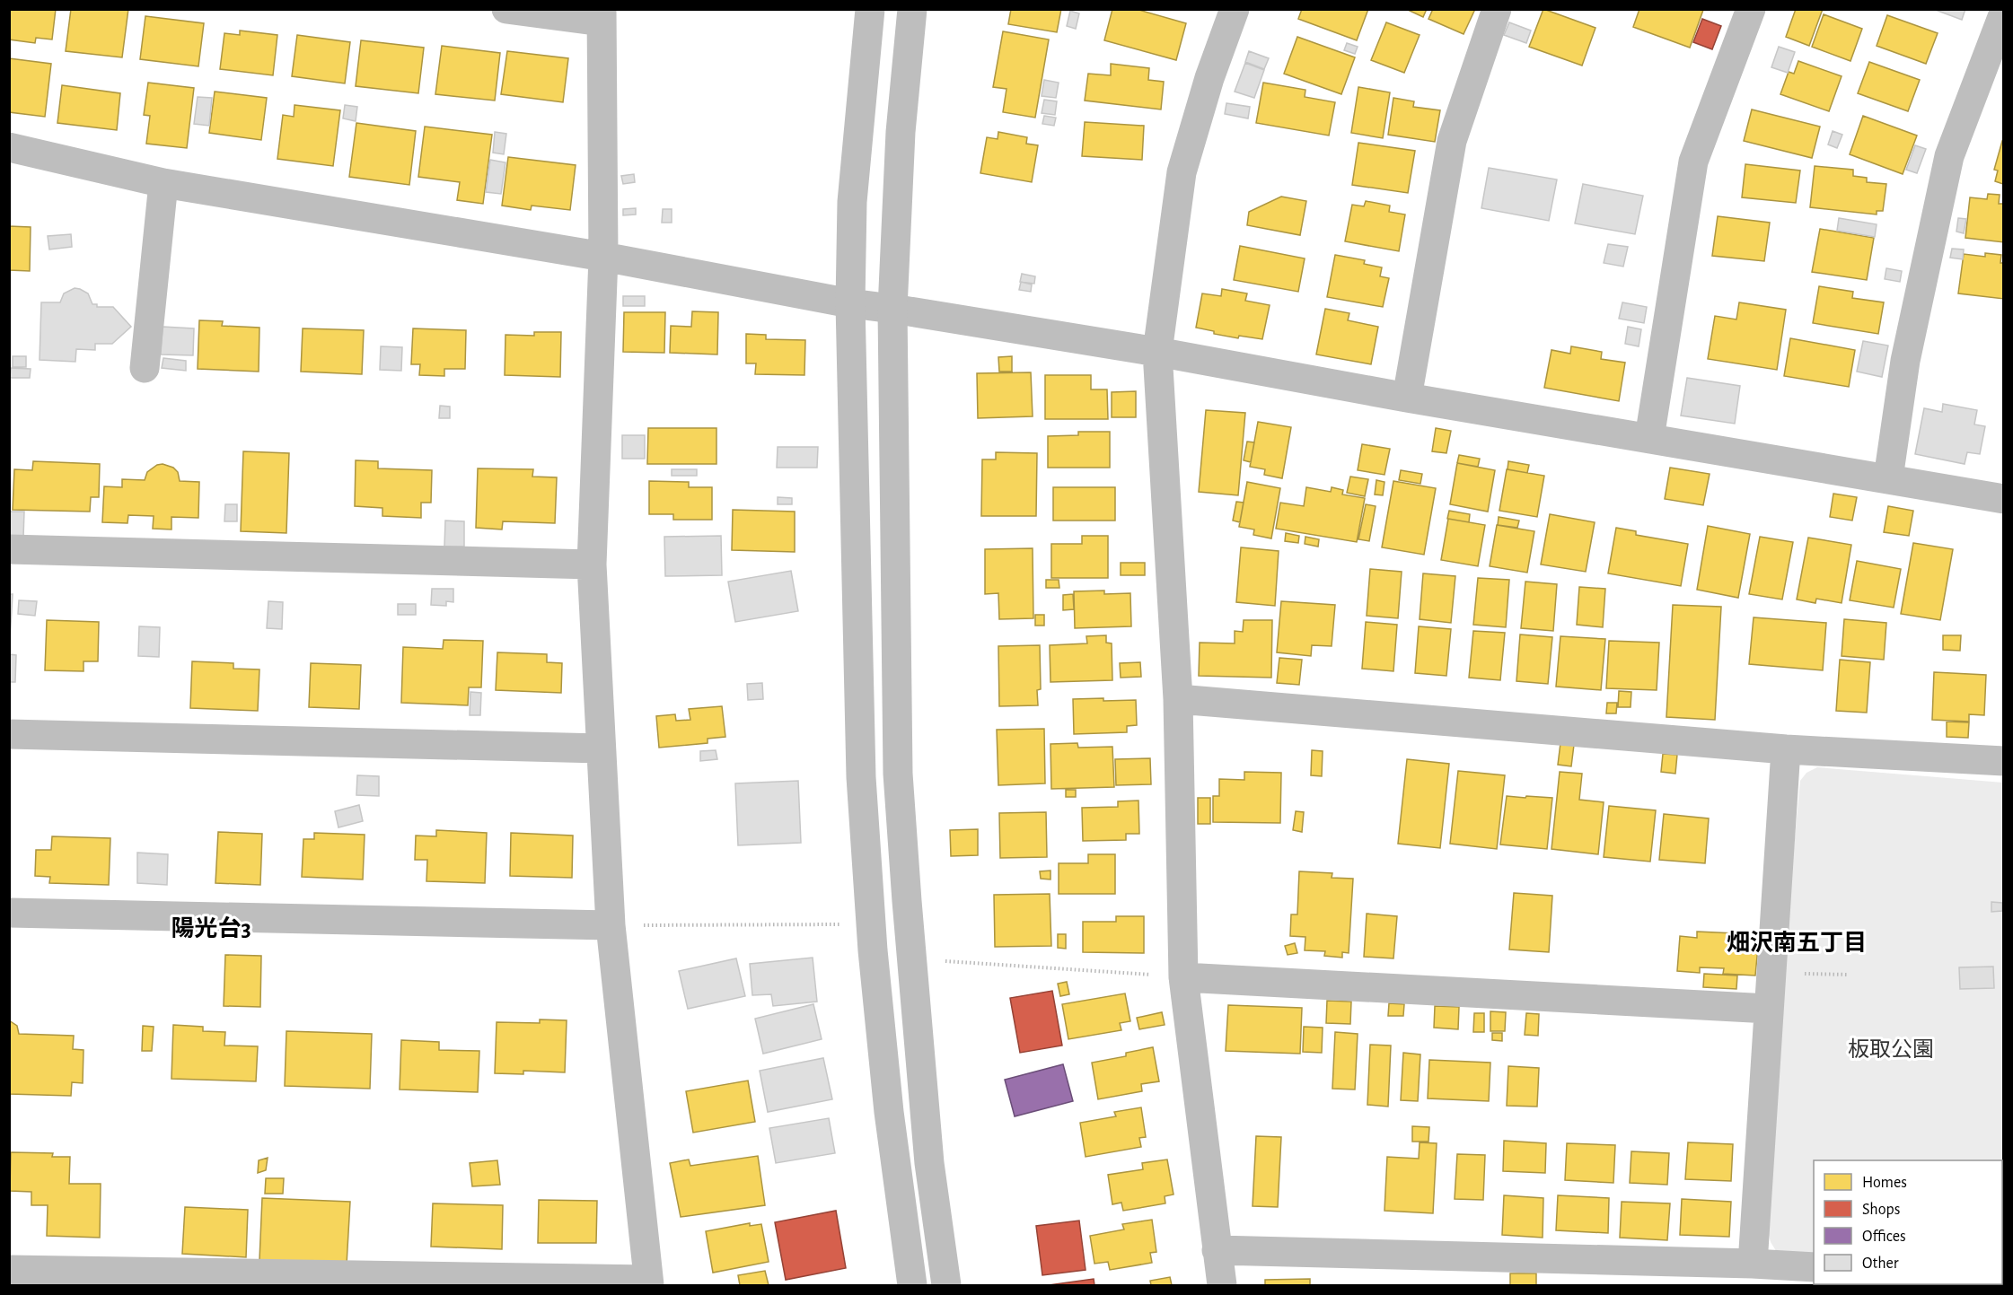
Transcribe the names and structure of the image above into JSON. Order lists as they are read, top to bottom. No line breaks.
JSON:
{"districts":["陽光台3","畑沢南五丁目"],"parks":["板取公園"],"legend":["Homes","Shops","Offices","Other"]}
